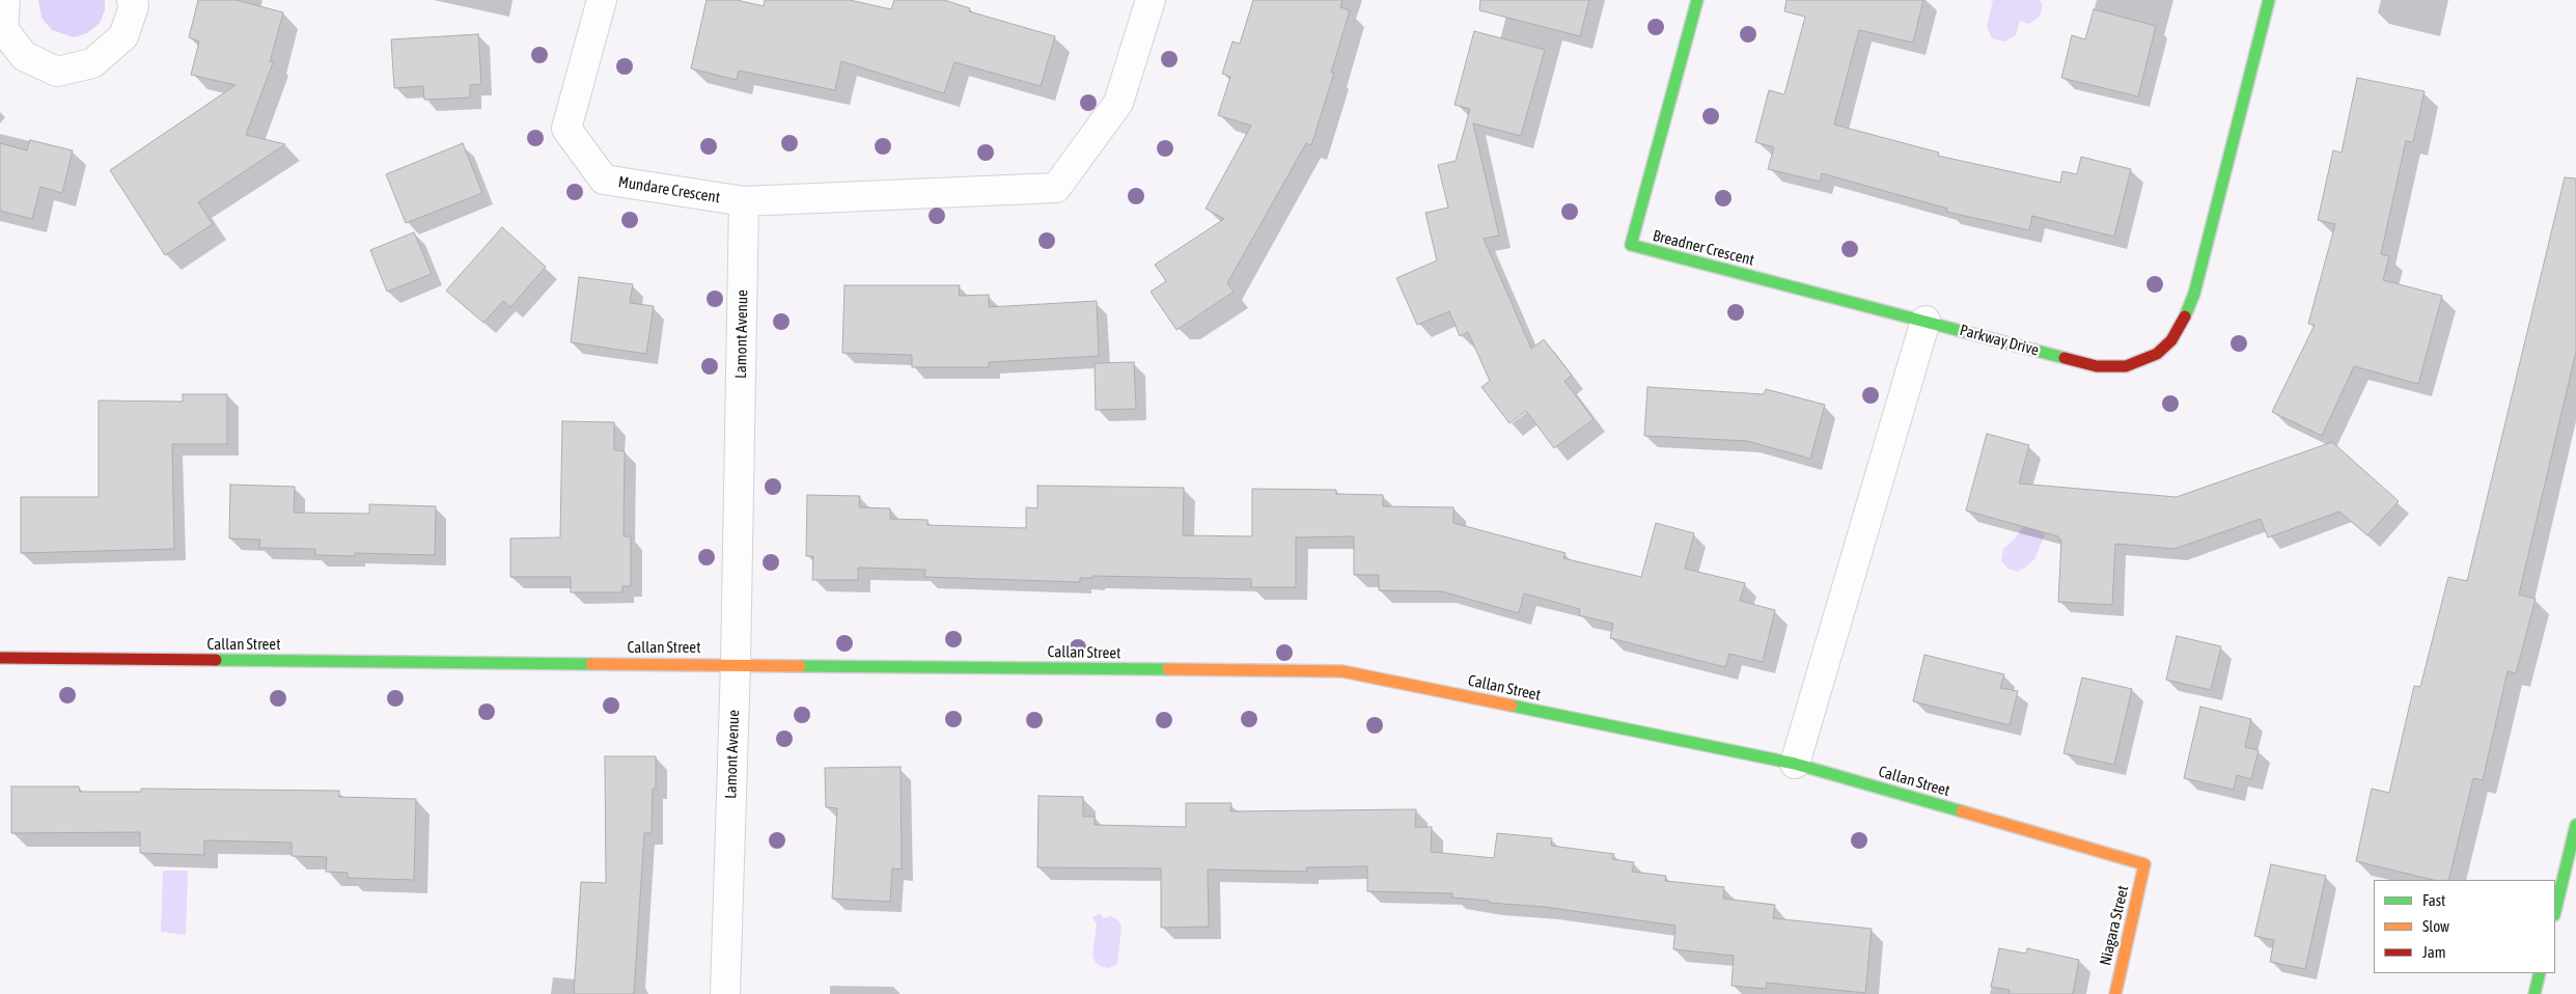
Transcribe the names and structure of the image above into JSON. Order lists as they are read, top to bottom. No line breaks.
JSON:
{"streets":{"street":["Mundare Crescent","Breadner Crescent","Lamont Avenue","Parkway Drive","Callan Street","Niagara Street"]},"crossings":[["Mundare Crescent","Lamont Avenue"],["Breadner Crescent","Parkway Drive"],["Lamont Avenue","Callan Street"],["Callan Street","Niagara Street"]],"legend":["Fast","Slow","Jam"]}
